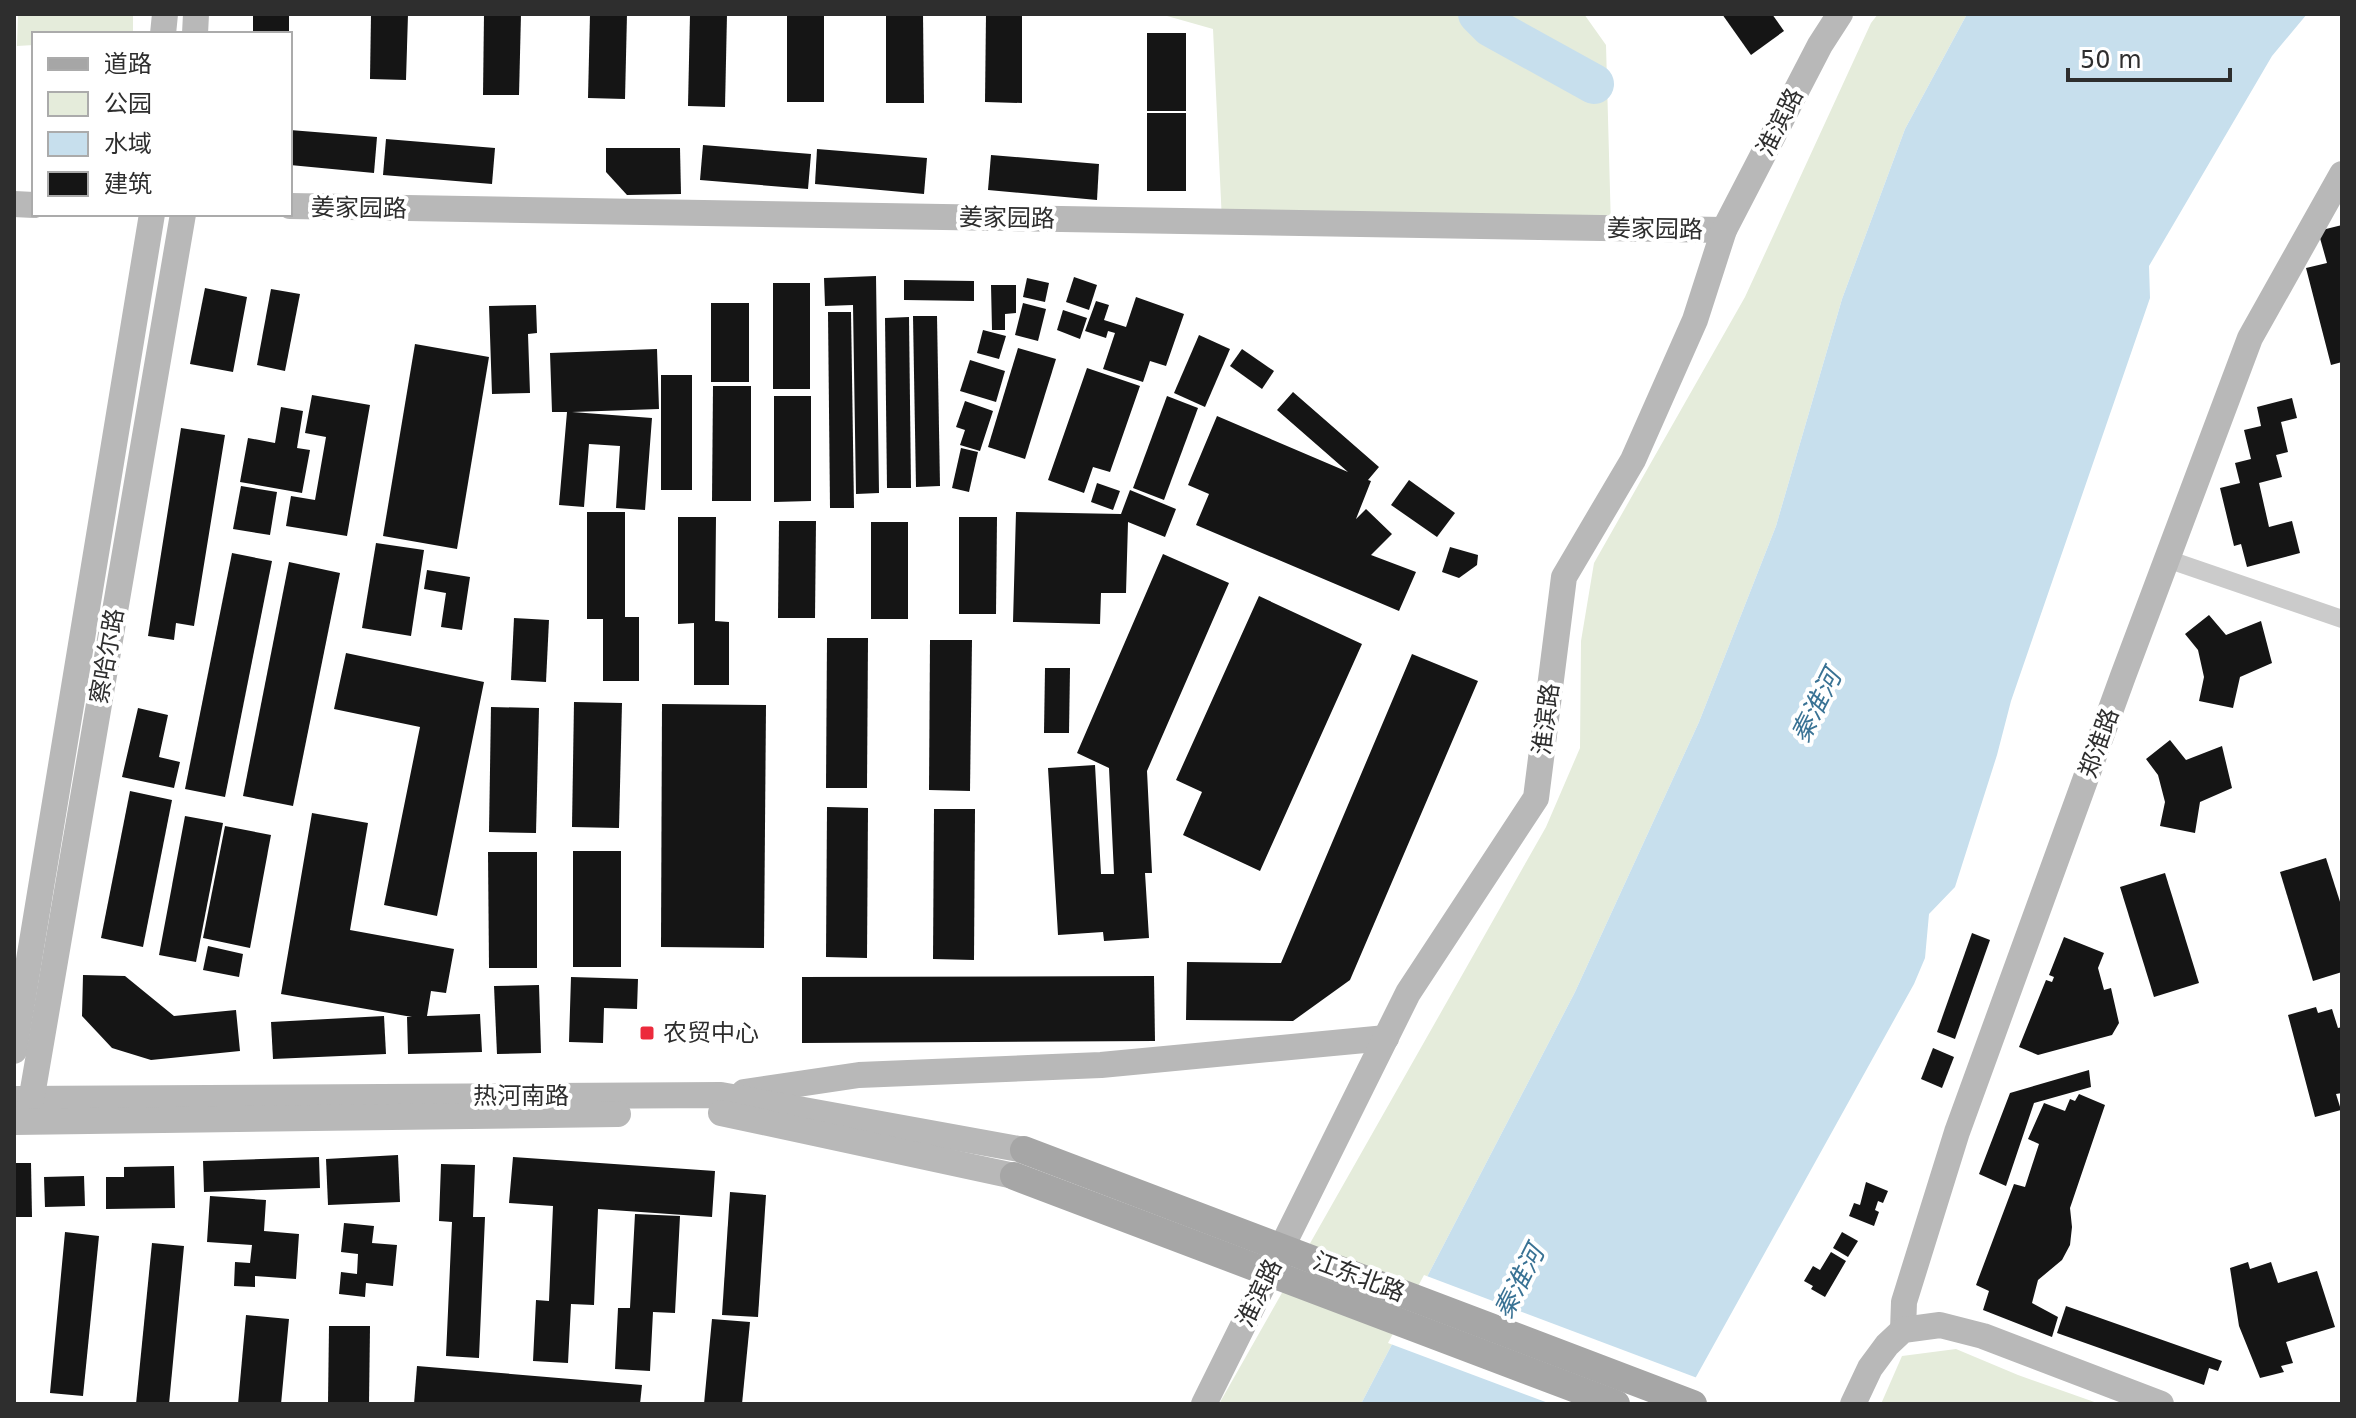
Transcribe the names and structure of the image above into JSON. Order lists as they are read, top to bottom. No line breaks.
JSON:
{"streets":{"main road":["淮滨路","姜家园路","察哈尔路","郑淮路","热河南路","江东北路"]},"crossings":[["淮滨路","姜家园路"],["察哈尔路","热河南路"],["热河南路","江东北路"]],"water":["秦淮河"],"places":{"transit":["农贸中心"]},"legend":["道路","公园","水域","建筑"],"scale_bar":"50 m"}
